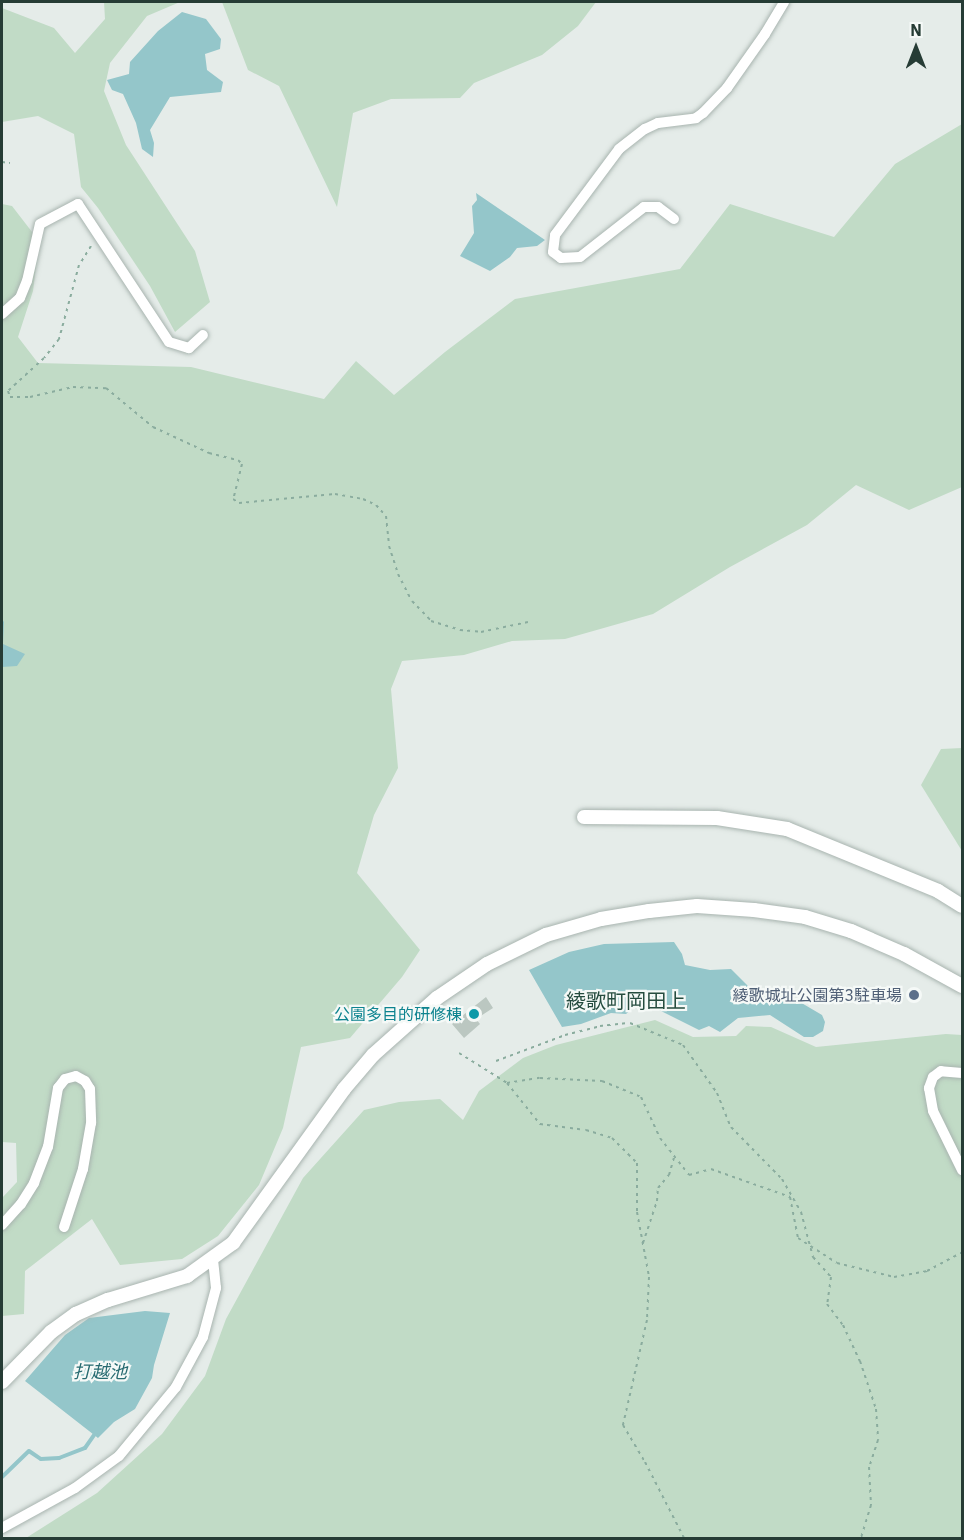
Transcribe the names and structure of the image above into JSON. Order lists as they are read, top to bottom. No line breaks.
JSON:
{"districts":["綾歌町岡田上"],"water":["打越池"],"places":["綾歌城址公園第3駐車場","公園多目的研修棟"],"north":"top"}
